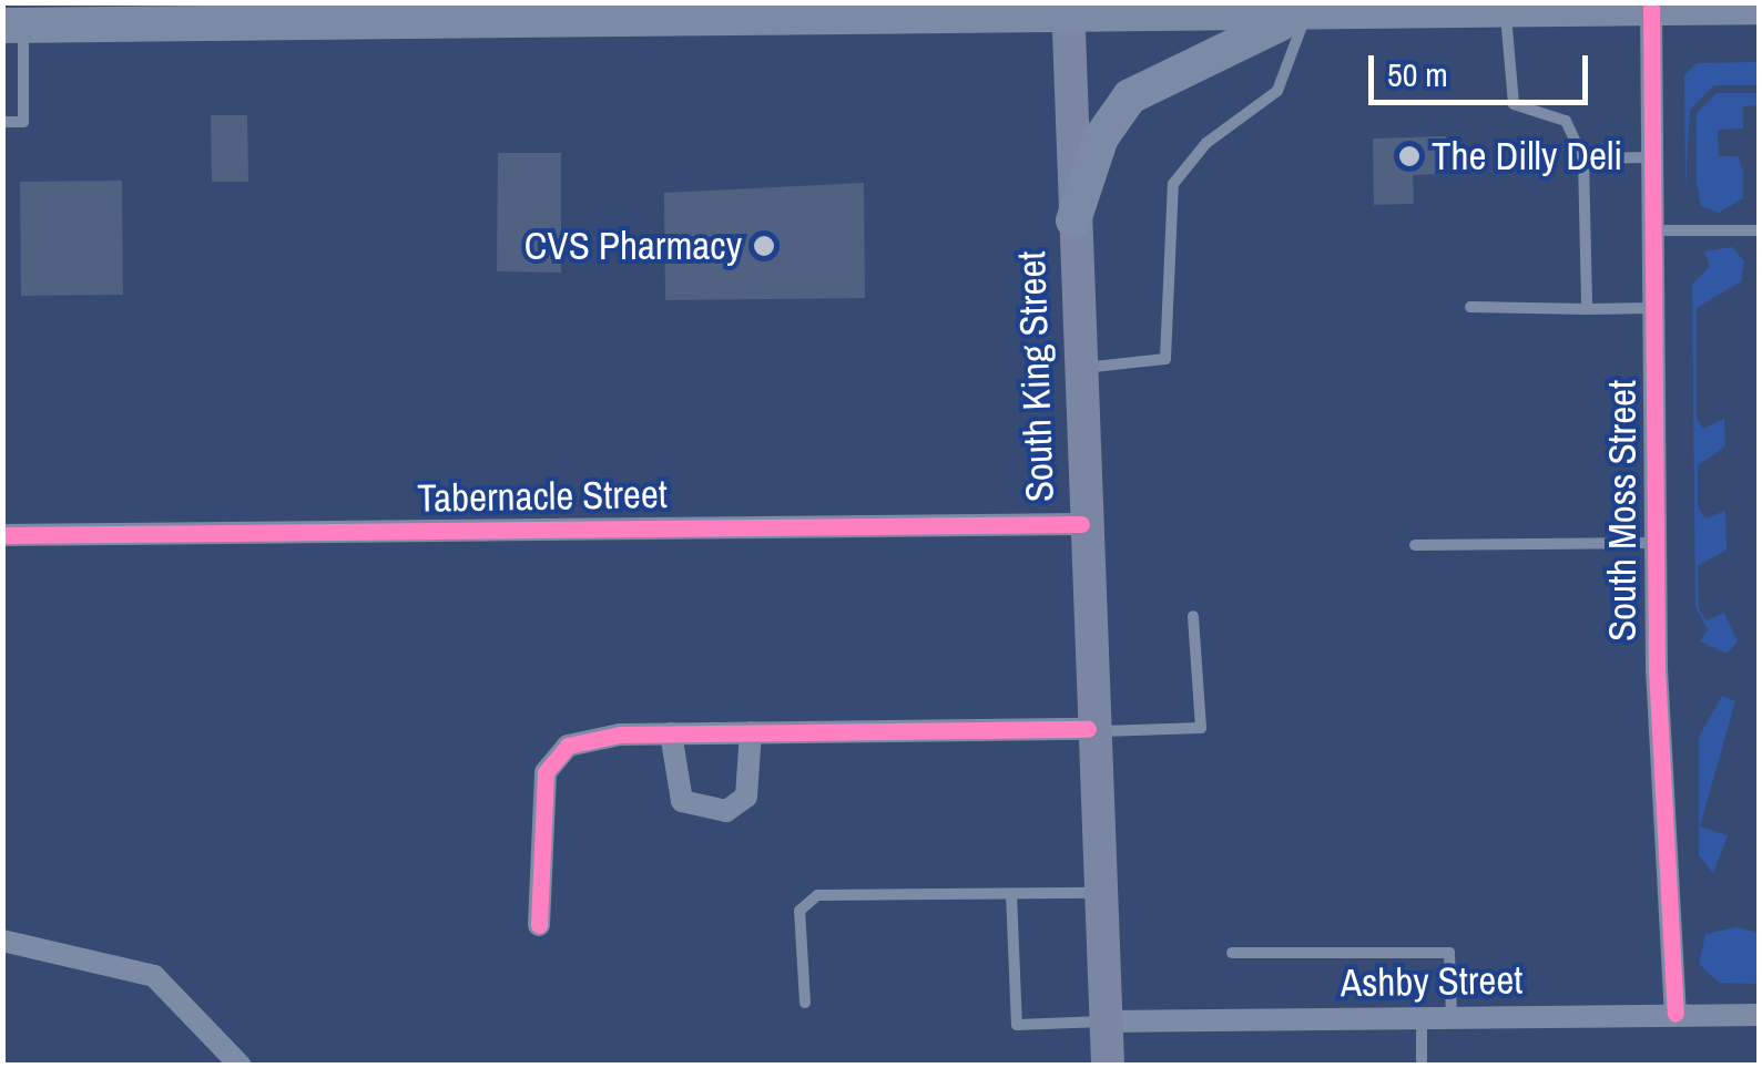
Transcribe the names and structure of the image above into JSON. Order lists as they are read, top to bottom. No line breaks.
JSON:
{"streets":{"main road":["South King Street"],"street":["Tabernacle Street","South Moss Street","Ashby Street"]},"crossings":[["South King Street","Tabernacle Street"],["South King Street","Ashby Street"],["South Moss Street","Ashby Street"]],"places":["The Dilly Deli","CVS Pharmacy"],"scale_bar":"50 m"}
